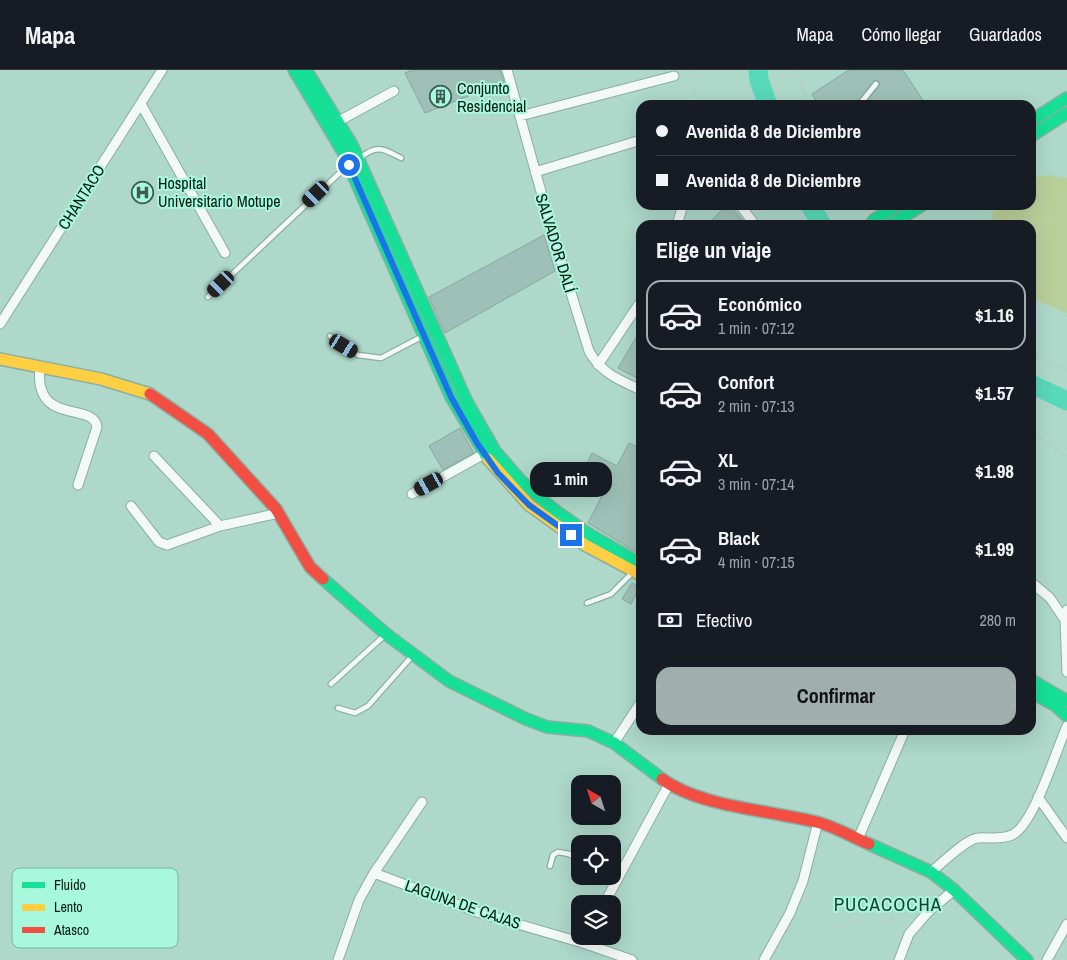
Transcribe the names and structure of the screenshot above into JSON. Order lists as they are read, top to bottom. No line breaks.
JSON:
{"streets":{"street":["CHANTACO","SALVADOR DALÍ","LAGUNA DE CAJAS"]},"districts":["PUCACOCHA"],"places":{"building":["Conjunto Residencial"],"hospital":["Hospital Universitario Motupe"]},"legend":["Fluido","Lento","Atasco"],"north":"top left","page":{"header":"Mapa","nav":["Mapa","Cómo llegar","Guardados"],"banner":["Avenida 8 de Diciembre","Avenida 8 de Diciembre"],"heading":"Elige un viaje","list":[{"name":"Económico","note":"1 min · 07:12","value":"$1.16"},{"name":"Confort","note":"2 min · 07:13","value":"$1.57"},{"name":"XL","note":"3 min · 07:14","value":"$1.98"},{"name":"Black","note":"4 min · 07:15","value":"$1.99"}],"bubble":"1 min","pay":["Efectivo","280 m"],"buttons":"Confirmar"}}
